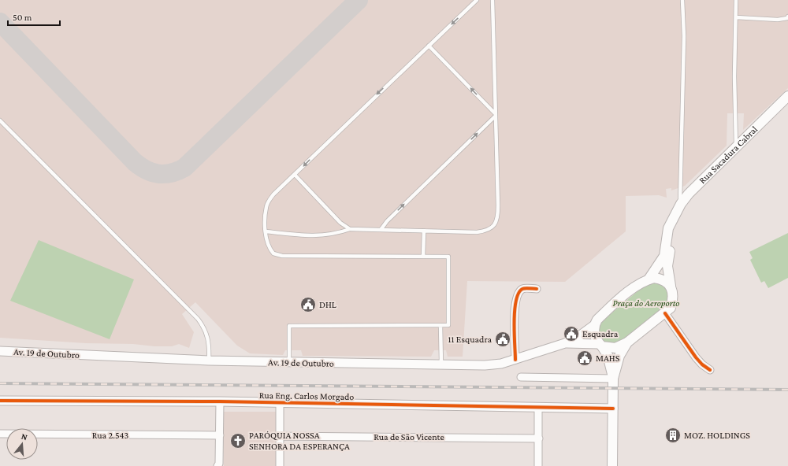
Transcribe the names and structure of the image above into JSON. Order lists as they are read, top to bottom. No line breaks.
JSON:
{"streets":{"main road":["Rua Sacadura Cabral"],"street":["Av. 19 de Outubro","Rua Eng. Carlos Morgado","Rua 2.543","Rua de São Vicente"]},"parks":["Praça do Aeroporto"],"places":{"public building":["DHL","Esquadra","11 Esquadra","MAHS"],"building":["MOZ. HOLDINGS"],"church":["PARÓQUIA NOSSA SENHORA DA ESPERANÇA"]},"scale_bar":"50 m","north":"top"}
